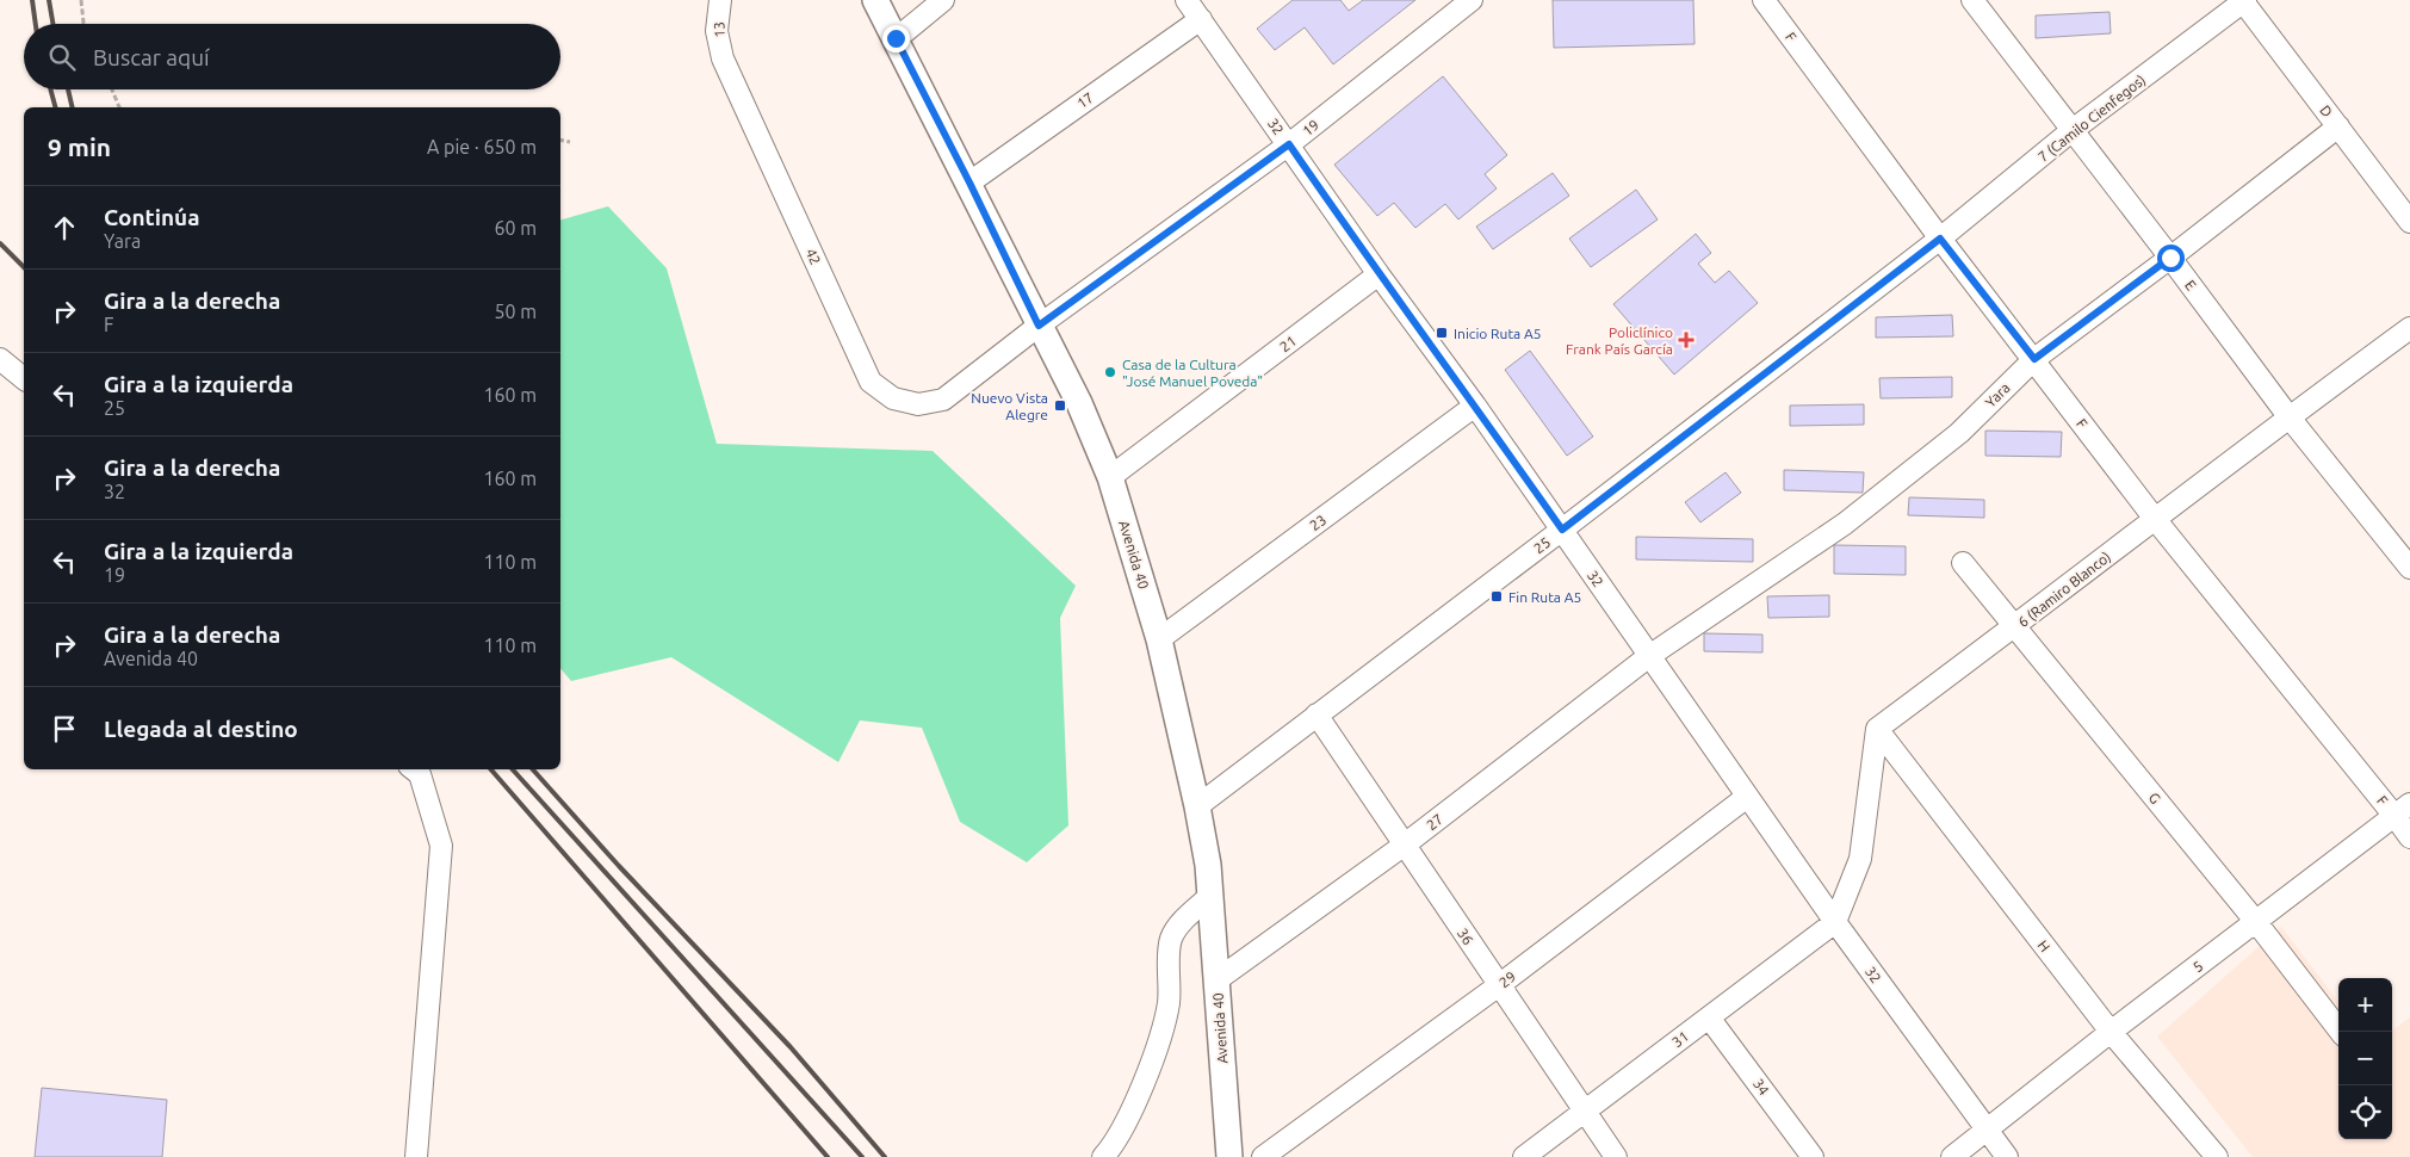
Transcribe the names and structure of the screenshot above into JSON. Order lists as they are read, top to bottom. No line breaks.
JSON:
{"streets":{"main road":["Avenida 40"],"street":["13","F","17","D","7 (Camilo Cienfegos)","32","19","42","E","21","Yara","23","25","6 (Ramiro Blanco)","G","27","36","H","5","29","31","34"]},"crossings":[["13","42"],["F","7 (Camilo Cienfegos)"],["F","Yara"],["F","25"],["F","6 (Ramiro Blanco)"],["F","5"],["17","32"],["17","Avenida 40"],["D","7 (Camilo Cienfegos)"],["D","Yara"],["7 (Camilo Cienfegos)","E"],["7 (Camilo Cienfegos)","25"],["32","19"],["32","21"],["32","Yara"],["32","23"],["32","25"],["32","27"],["32","5"],["32","29"],["32","31"],["19","42"],["19","Avenida 40"],["E","Yara"],["E","6 (Ramiro Blanco)"],["21","Avenida 40"],["Yara","27"],["23","Avenida 40"],["25","Avenida 40"],["25","36"],["Avenida 40","27"],["6 (Ramiro Blanco)","G"],["6 (Ramiro Blanco)","H"],["G","5"],["27","36"],["36","29"],["36","31"],["H","5"],["31","34"]],"places":{"transit":["Inicio Ruta A5","Nuevo Vista Alegre","Fin Ruta A5"],"health":["Policlínico Frank País García"],"other":["Casa de la Cultura \"José Manuel Poveda\""]},"page":{"search":"Buscar aquí","heading":["9 min","A pie · 650 m"],"list":[["Continúa","Yara","60 m"],["Gira a la derecha","F","50 m"],["Gira a la izquierda","25","160 m"],["Gira a la derecha","32","160 m"],["Gira a la izquierda","19","110 m"],["Gira a la derecha","Avenida 40","110 m"],"Llegada al destino"],"map_buttons":["+","−"]}}
